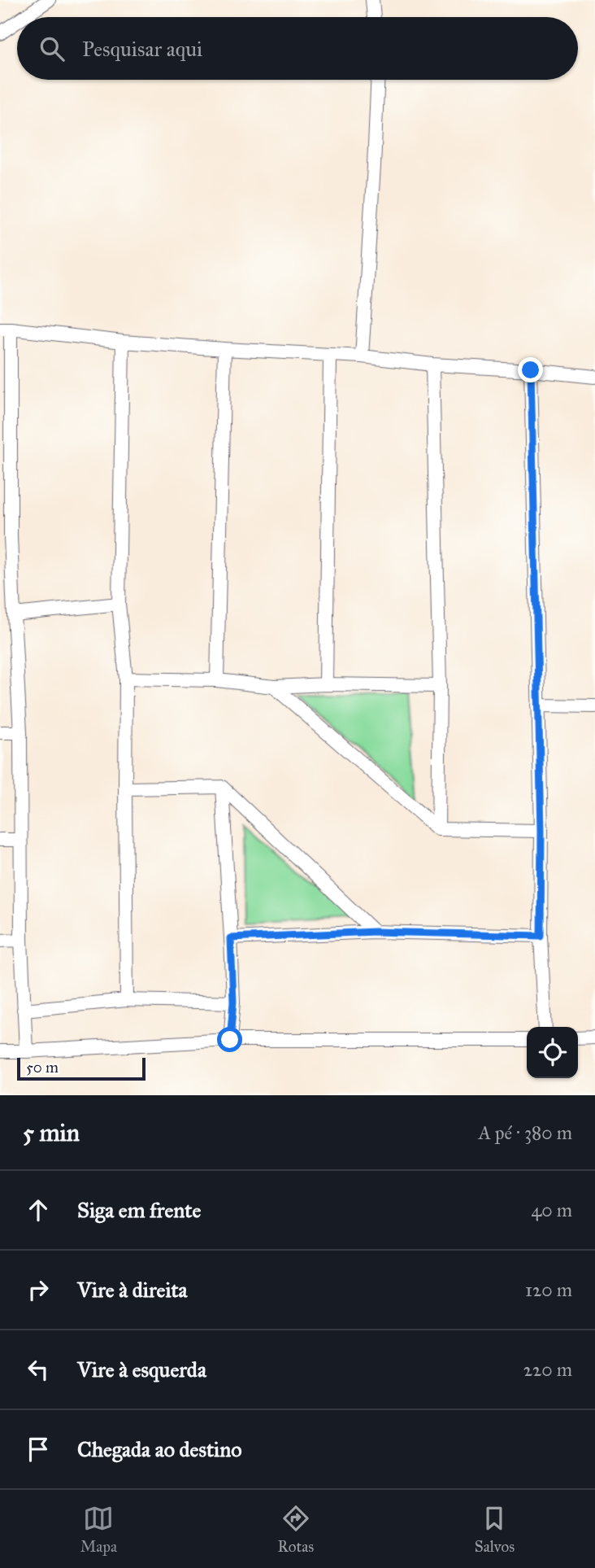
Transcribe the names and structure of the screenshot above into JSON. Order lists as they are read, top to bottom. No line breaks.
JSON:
{"scale_bar":"50 m","page":{"search":"Pesquisar aqui","scale":"50 m","heading":["5 min","A pé · 380 m"],"list":[["Siga em frente","40 m"],["Vire à direita","120 m"],["Vire à esquerda","220 m"],"Chegada ao destino"],"nav":["Mapa","Rotas","Salvos"]}}
